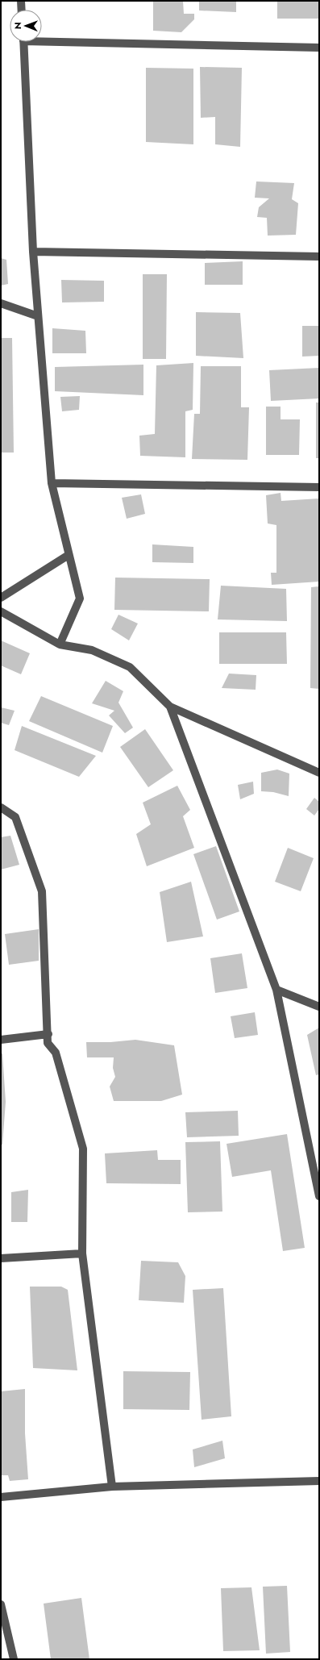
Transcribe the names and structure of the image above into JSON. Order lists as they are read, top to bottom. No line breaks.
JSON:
{"north":"left"}
